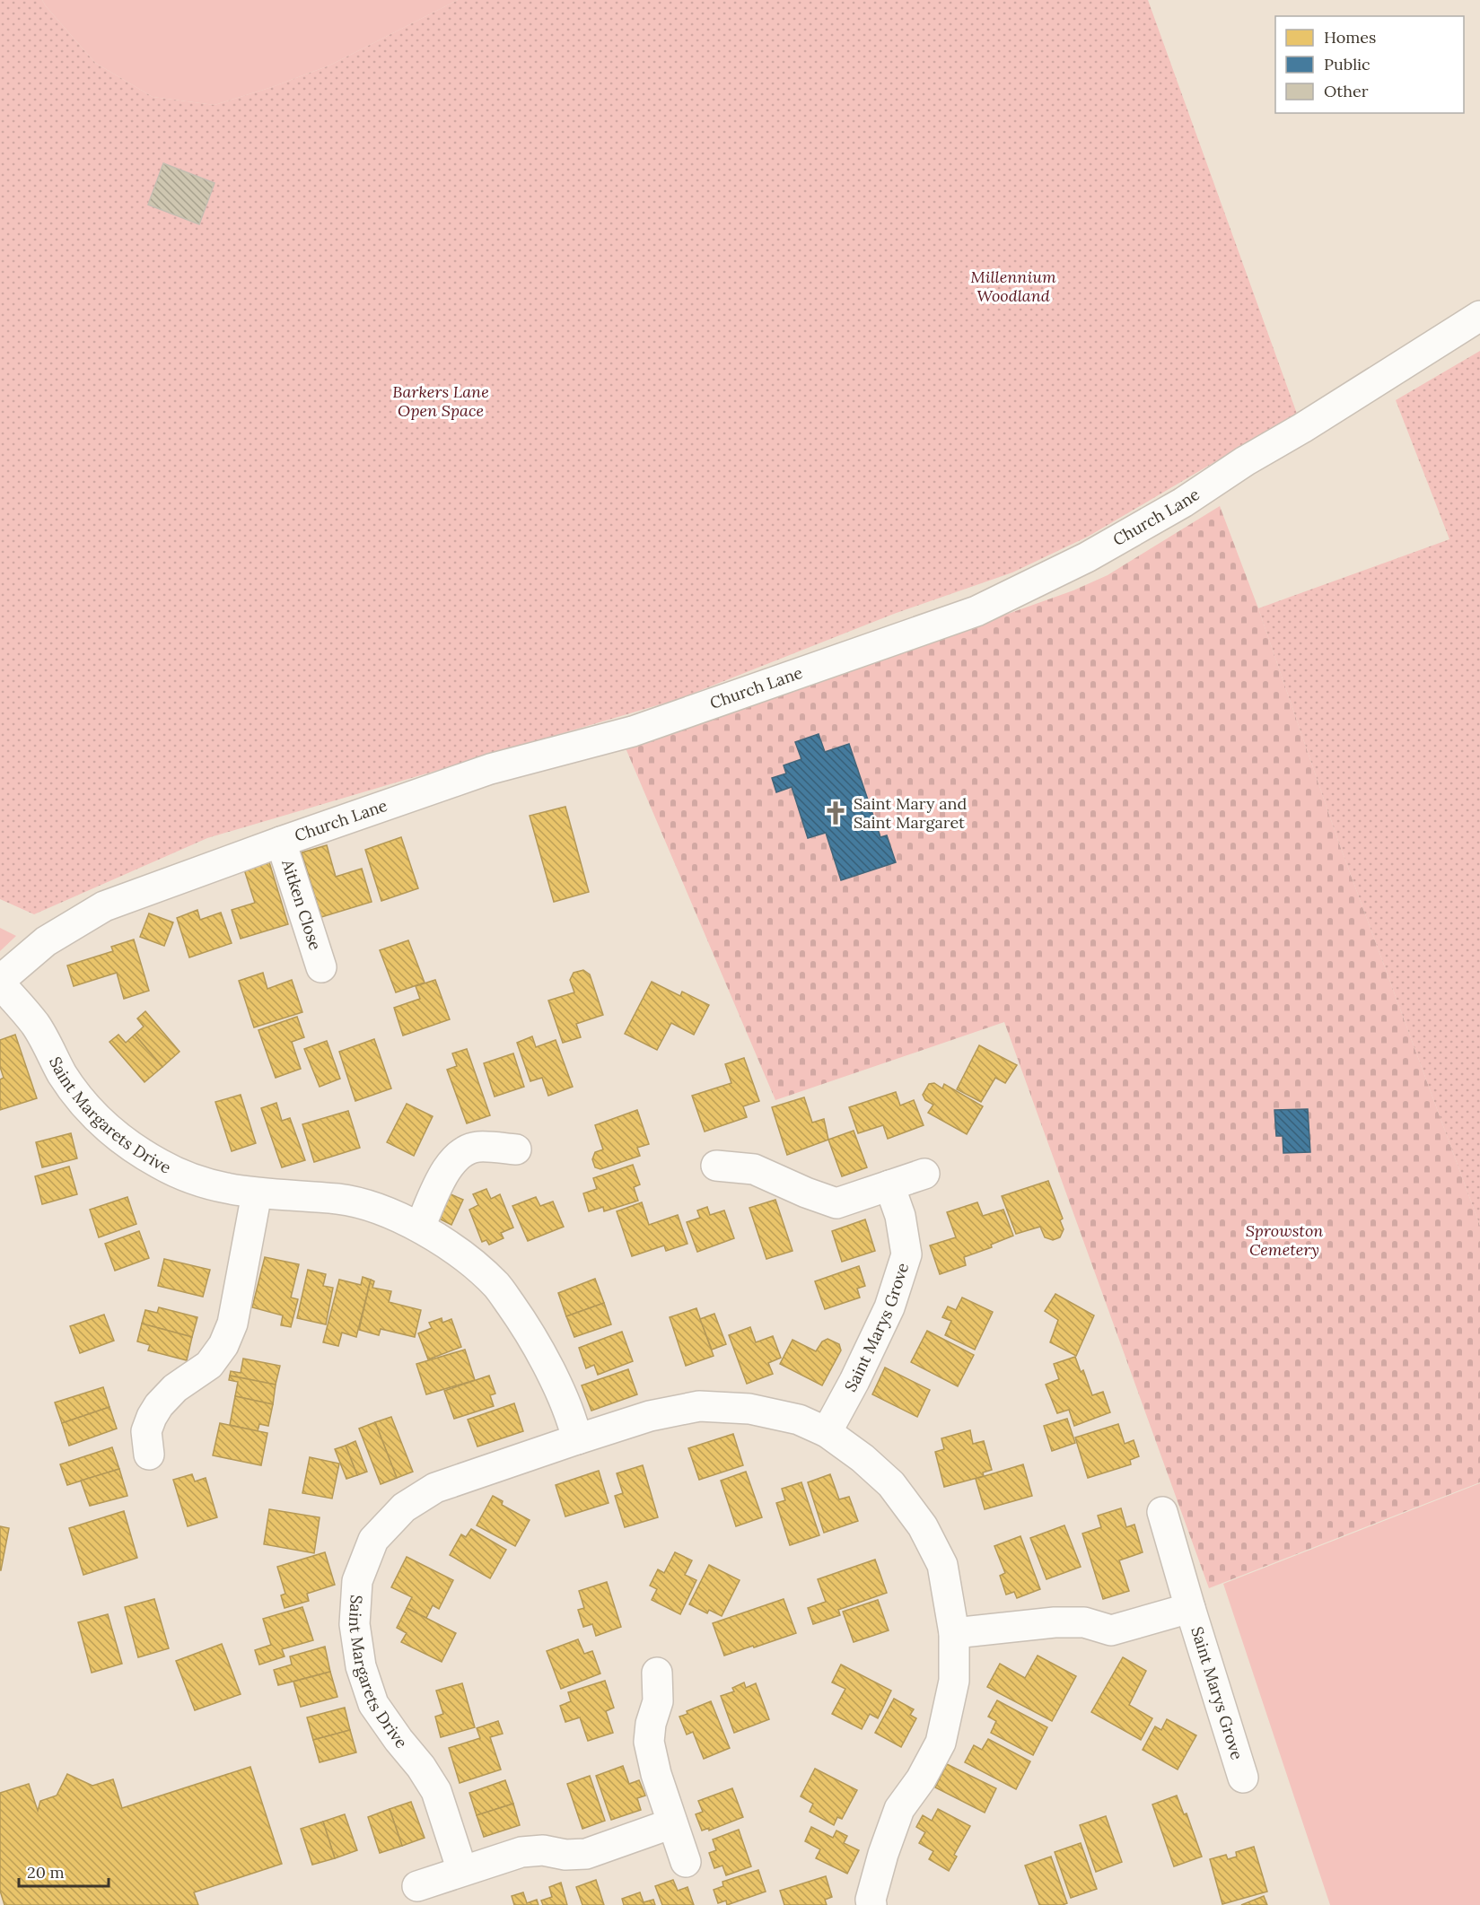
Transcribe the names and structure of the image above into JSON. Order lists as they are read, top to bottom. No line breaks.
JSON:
{"streets":{"street":["Church Lane","Aitken Close","Saint Margarets Drive","Saint Marys Grove"]},"crossings":[["Church Lane","Aitken Close"],["Church Lane","Saint Margarets Drive"]],"parks":["Millennium Woodland","Barkers Lane Open Space","Sprowston Cemetery"],"places":{"church":["Saint Mary and Saint Margaret"]},"legend":["Homes","Public","Other"],"scale_bar":"20 m"}
